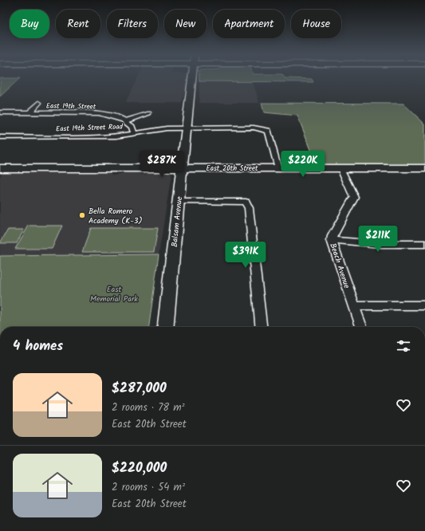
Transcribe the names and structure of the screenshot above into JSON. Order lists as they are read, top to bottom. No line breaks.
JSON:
{"streets":{"street":["East 19th Street","East 19th Street Road","East 20th Street","Balsam Avenue","Beach Avenue"]},"crossings":[["East 19th Street Road","East 20th Street"],["East 19th Street Road","Balsam Avenue"],["East 20th Street","Balsam Avenue"],["East 20th Street","Beach Avenue"]],"parks":["East Memorial Park"],"places":["Bella Romero Academy (K-3)"],"page":{"chip":["Buy","Rent","Filters","New","Apartment","House"],"price":["$287K","$220K","$211K","$391K"],"heading":"4 homes","list":[{"name":"$287,000","note":"2 rooms · 78 m² · East 20th Street"},{"name":"$220,000","note":"2 rooms · 54 m² · East 20th Street"}]}}
